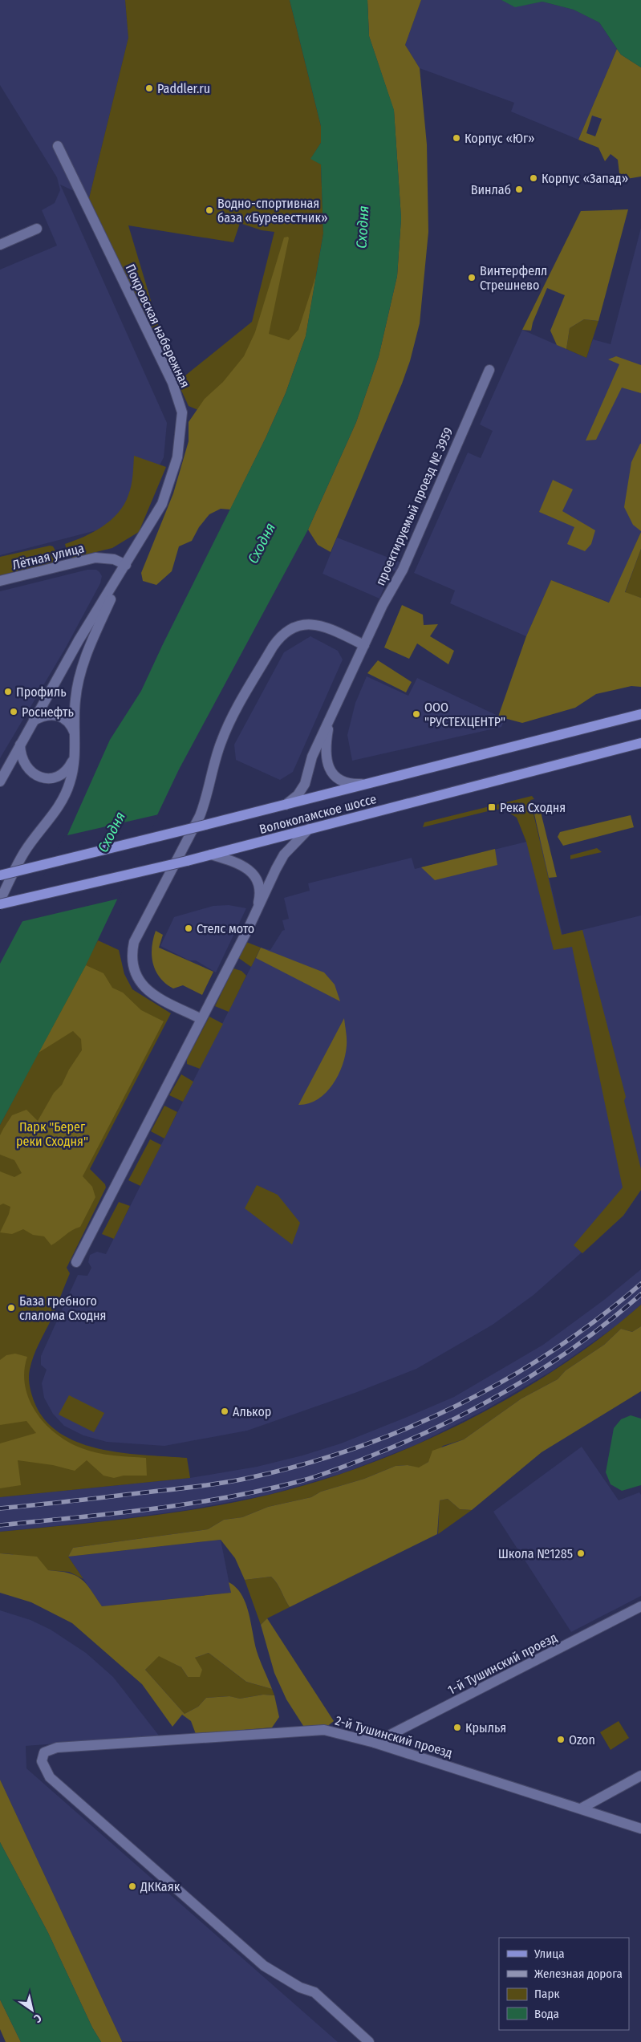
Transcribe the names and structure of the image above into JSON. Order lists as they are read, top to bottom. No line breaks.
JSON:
{"streets":{"main road":["Волоколамское шоссе"],"street":["Покровская набережная","проектируемый проезд № 3959","Лётная улица","1-й Тушинский проезд","2-й Тушинский проезд"]},"crossings":[["Покровская набережная","Лётная улица"],["проектируемый проезд № 3959","Волоколамское шоссе"],["1-й Тушинский проезд","2-й Тушинский проезд"]],"water":["Сходня"],"parks":["Парк \"Берег реки Сходня\""],"places":{"other":["Paddler.ru","Корпус «Юг»","Корпус «Запад»","Винлаб","Водно-спортивная база «Буревестник»","Винтерфелл Стрешнево","Профиль","Роснефть","ООО \"РУСТЕХЦЕНТР\"","Стелс мото","База гребного слалома Сходня","Алькор","Школа №1285","Крылья","Ozon","ДККаяк"],"transit":["Река Сходня"]},"legend":["Улица","Железная дорога","Парк","Вода"],"north":"bottom right"}
